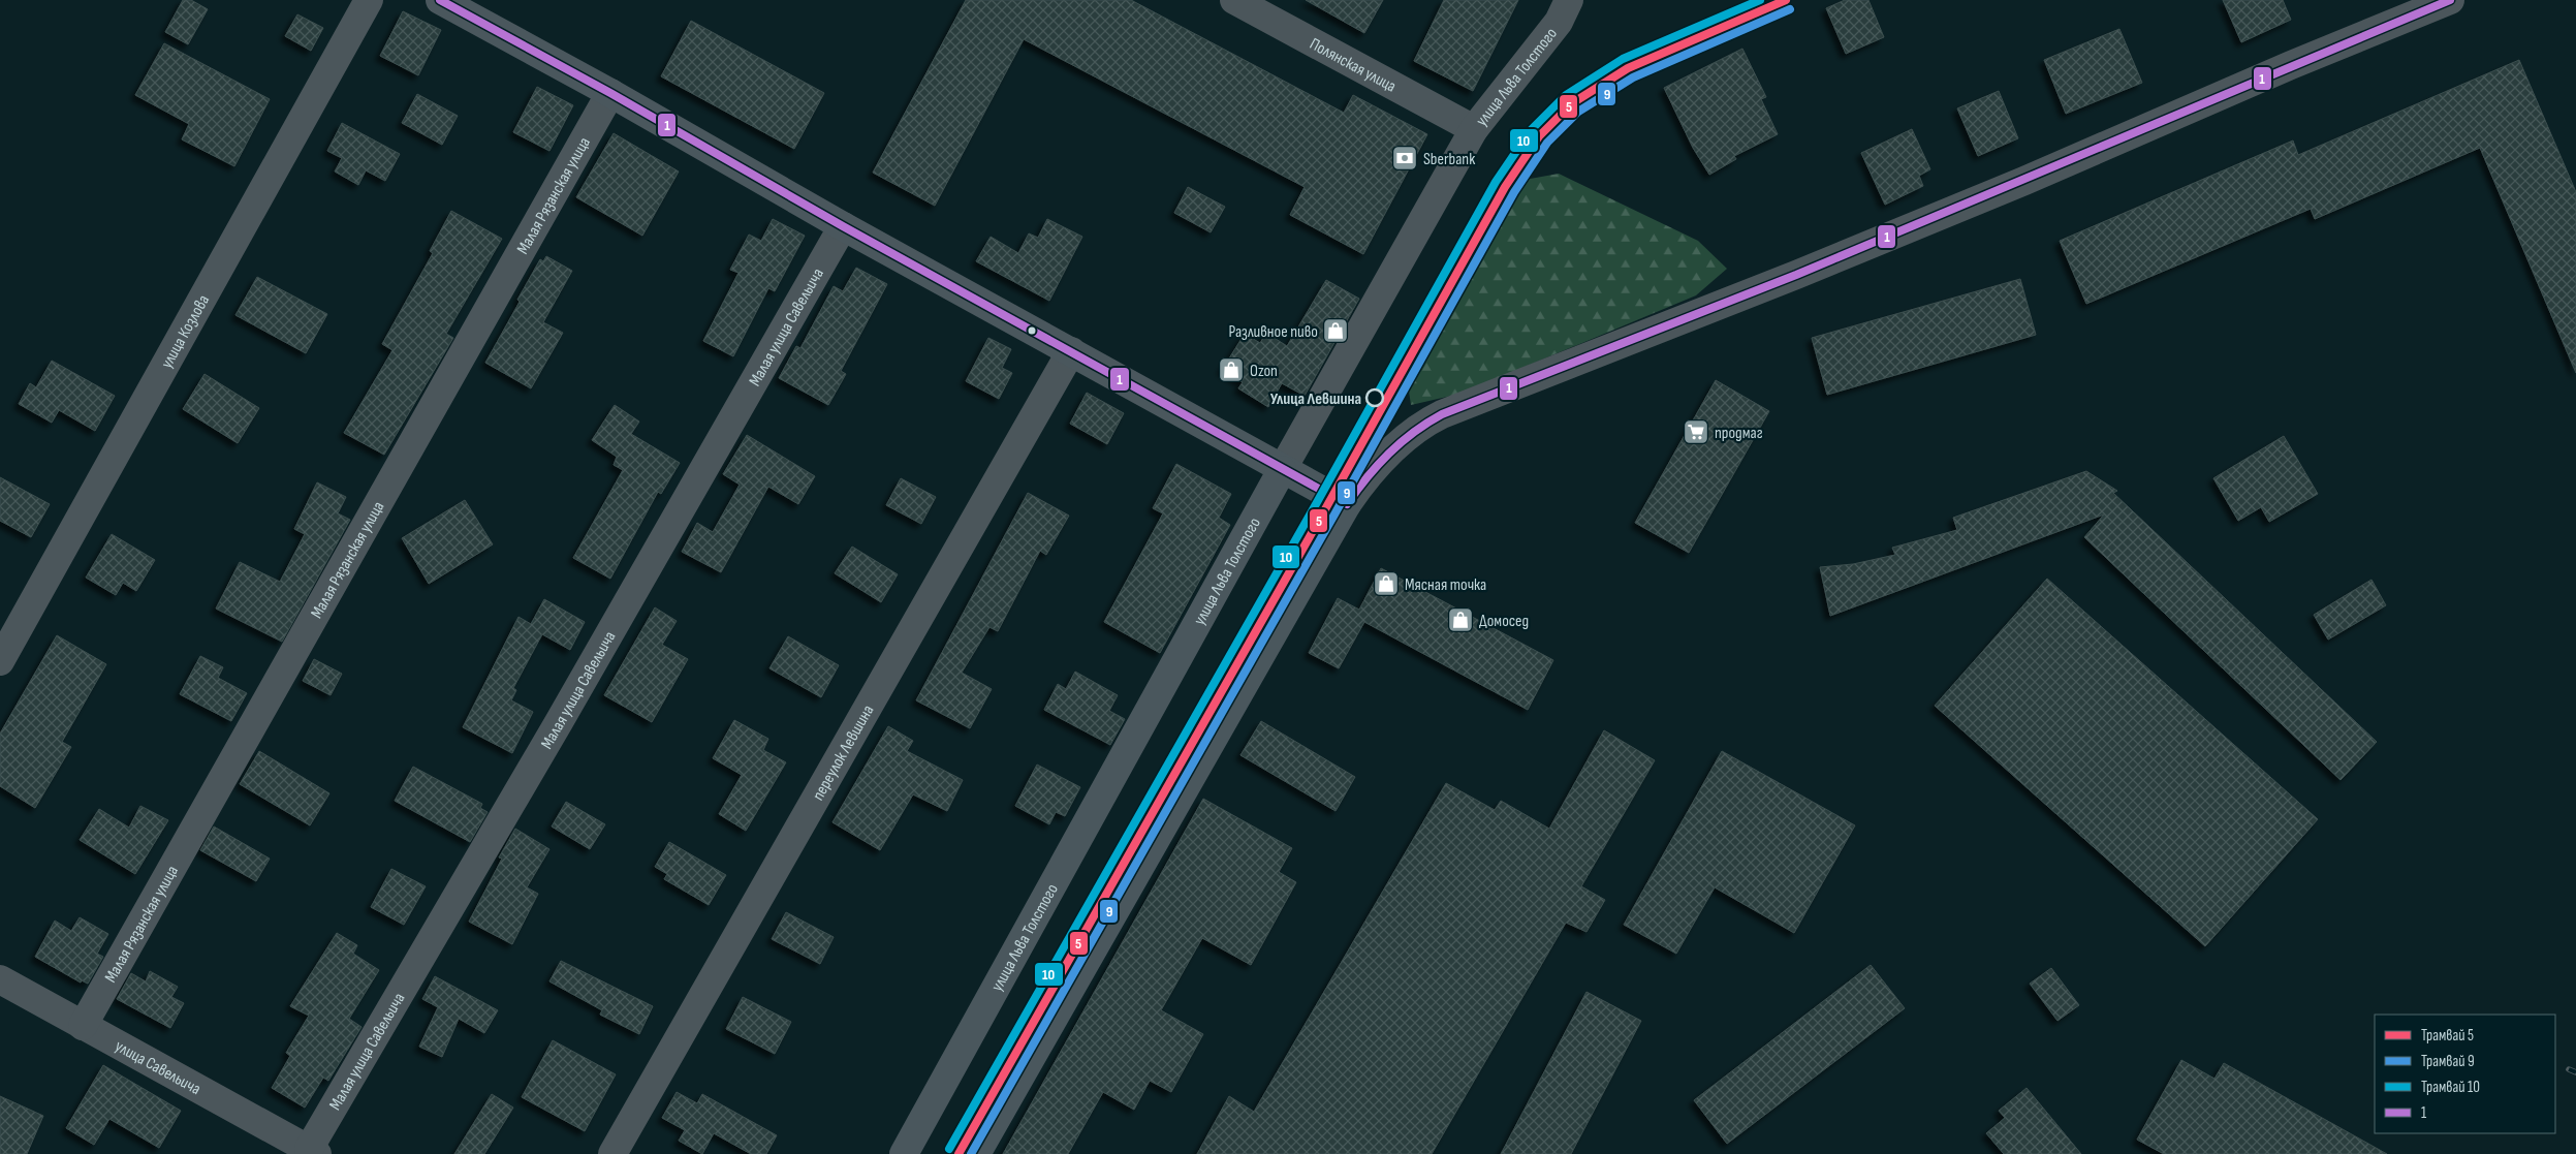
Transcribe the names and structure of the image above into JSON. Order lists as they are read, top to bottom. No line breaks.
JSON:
{"streets":{"street":["Полянская улица","улица Льва Толстого","Малая Рязанская улица","Малая улица Савельича","улица Козлова","переулок Левшина","улица Савельича"]},"crossings":[["Полянская улица","улица Льва Толстого"],["Малая Рязанская улица","улица Савельича"],["Малая улица Савельича","улица Савельича"]],"places":{"bank":["Sberbank"],"shop":["Разливное пиво","Ozon","Мясная точка","Домосед"],"other":["Улица Левшина"],"supermarket":["продмаг"]},"lines":["tram line 5","tram line 10","transit line 1","tram line 9"],"legend":["Трамвай 5","Трамвай 9","Трамвай 10","1"]}
